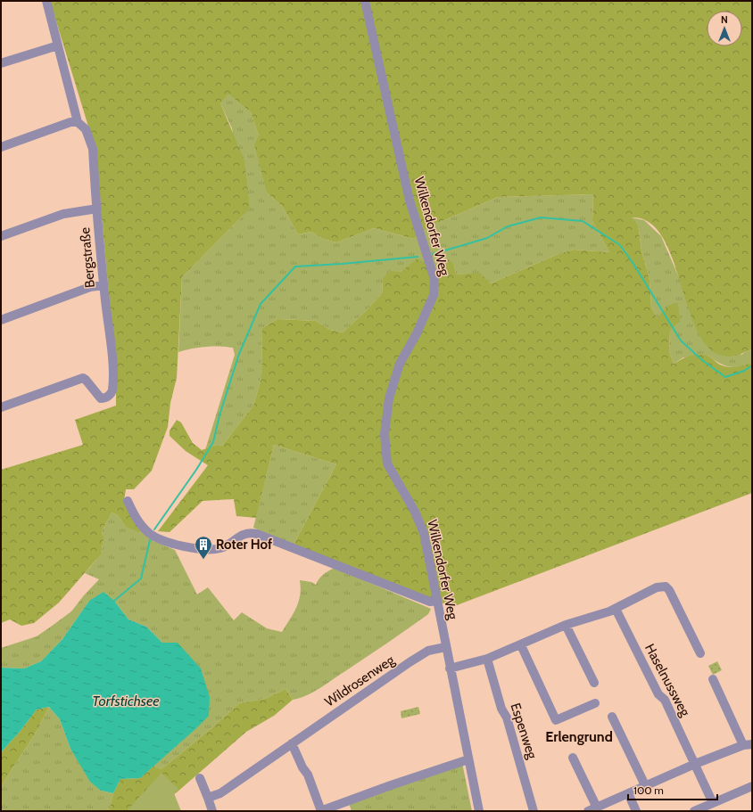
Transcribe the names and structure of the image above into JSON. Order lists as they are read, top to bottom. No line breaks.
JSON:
{"streets":{"street":["Wilkendorfer Weg","Bergstraße","Haselnussweg","Wildrosenweg","Espenweg"]},"crossings":[["Wilkendorfer Weg","Wildrosenweg"]],"districts":["Erlengrund"],"water":["Torfstichsee"],"places":{"building":["Roter Hof"]},"scale_bar":"100 m","north":"top"}
